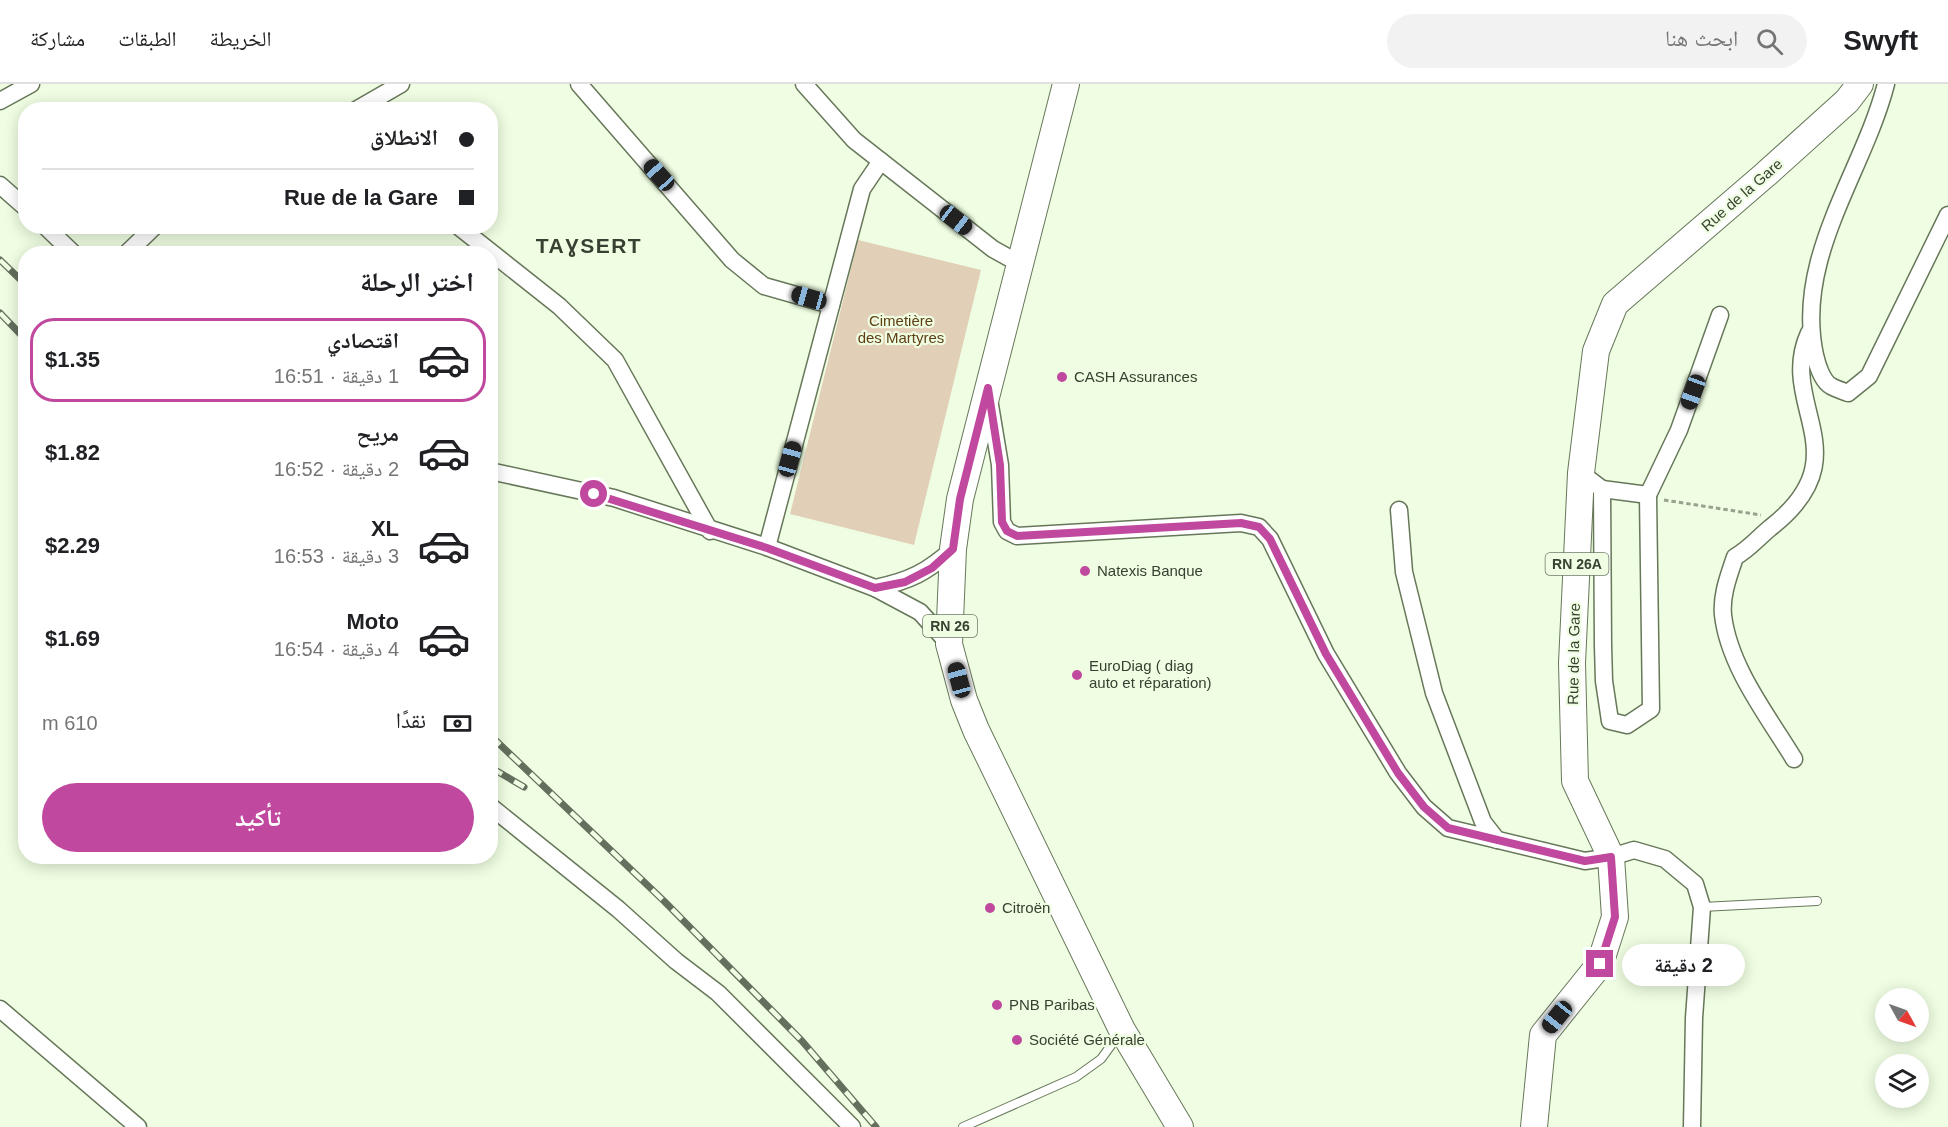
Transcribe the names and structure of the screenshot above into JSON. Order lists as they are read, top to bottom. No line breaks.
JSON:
{"streets":{"main road":["Rue de la Gare","RN 26A","RN 26"]},"districts":["TAƔSERT"],"parks":["Cimetière des Martyres"],"places":["CASH Assurances","Natexis Banque","EuroDiag ( diag auto et réparation)","Citroën","PNB Paribas","Société Générale"],"north":"bottom right","page":{"header":"Swyft","search":"ابحث هنا","nav":["الخريطة","الطبقات","مشاركة"],"banner":["الانطلاق","Rue de la Gare"],"heading":"اختر الرحلة","list":[{"name":"اقتصادي","note":"1 دقيقة · 16:51","value":"$1.35"},{"name":"مريح","note":"2 دقيقة · 16:52","value":"$1.82"},{"name":"XL","note":"3 دقيقة · 16:53","value":"$2.29"},{"name":"Moto","note":"4 دقيقة · 16:54","value":"$1.69"}],"pay":["نقدًا","610 m"],"buttons":"تأكيد","bubble":"2 دقيقة"}}
